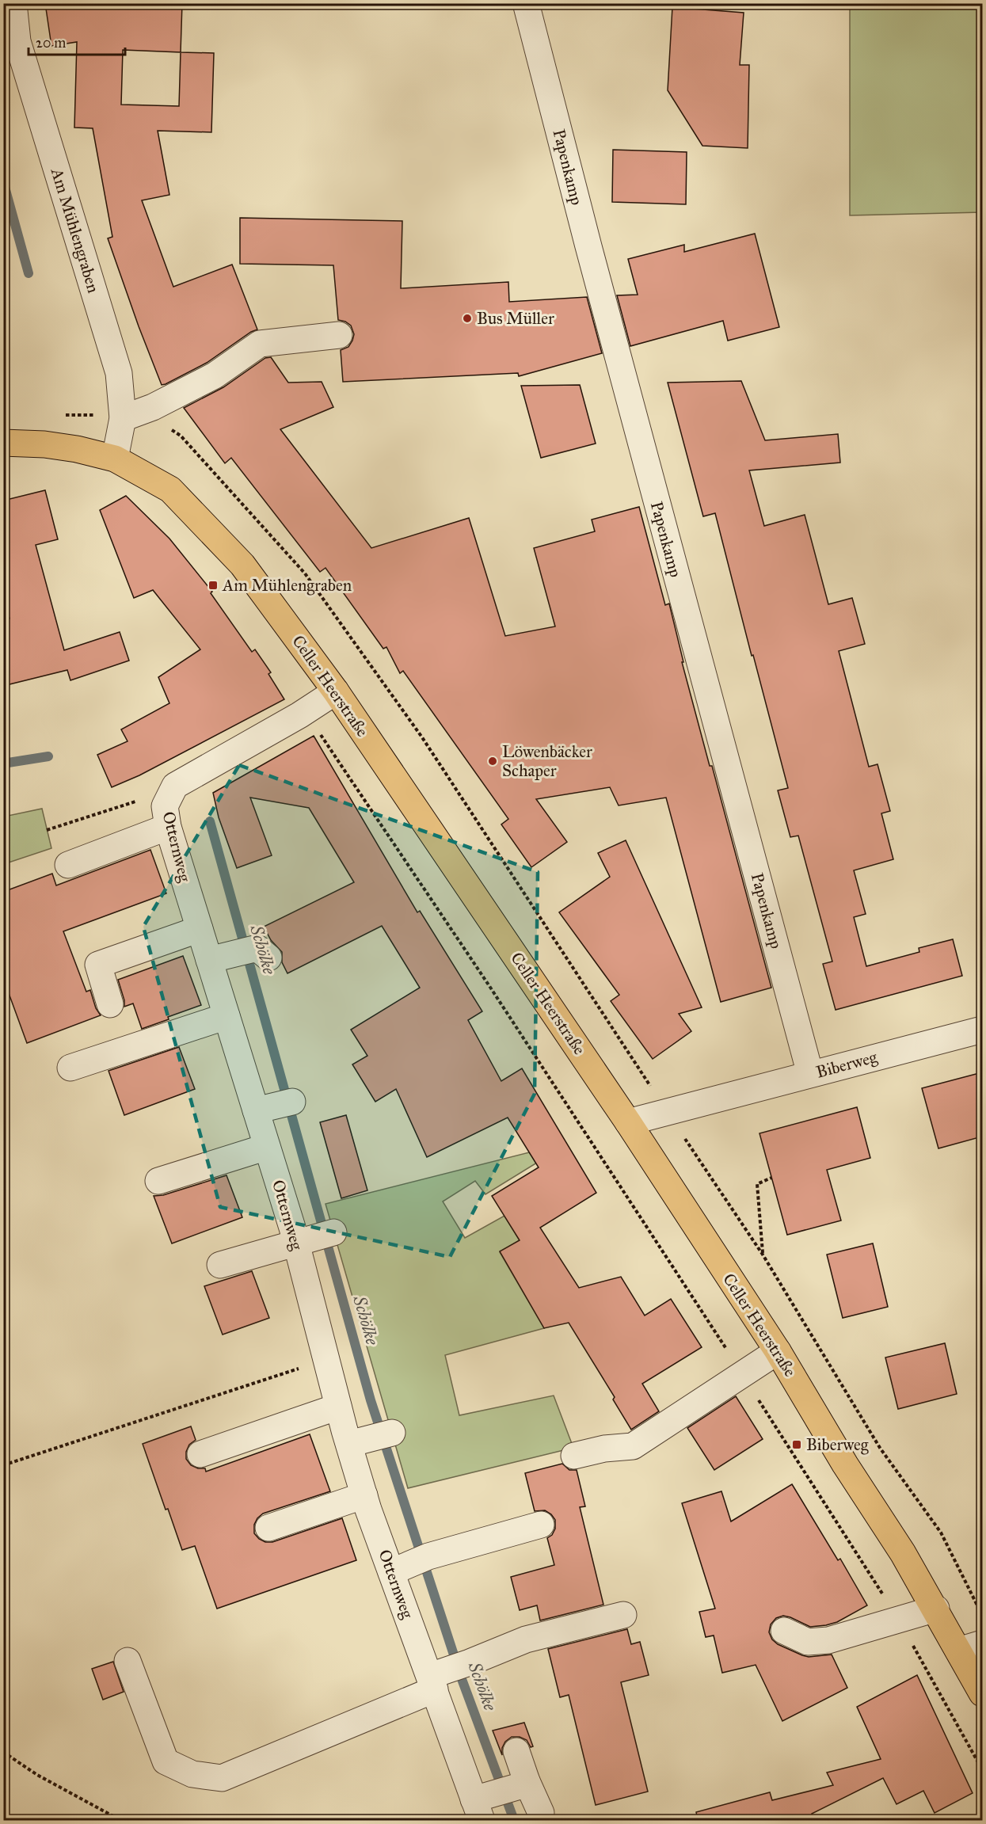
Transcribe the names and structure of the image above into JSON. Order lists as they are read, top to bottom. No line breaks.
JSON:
{"streets":{"main road":["Celler Heerstraße"],"street":["Papenkamp","Am Mühlengraben","Otternweg","Biberweg"]},"crossings":[["Papenkamp","Biberweg"],["Am Mühlengraben","Celler Heerstraße"],["Celler Heerstraße","Otternweg"],["Celler Heerstraße","Biberweg"]],"water":["Schölke"],"places":{"other":["Bus Müller","Löwenbäcker Schaper"],"transit":["Am Mühlengraben","Biberweg"]},"scale_bar":"20 m"}
